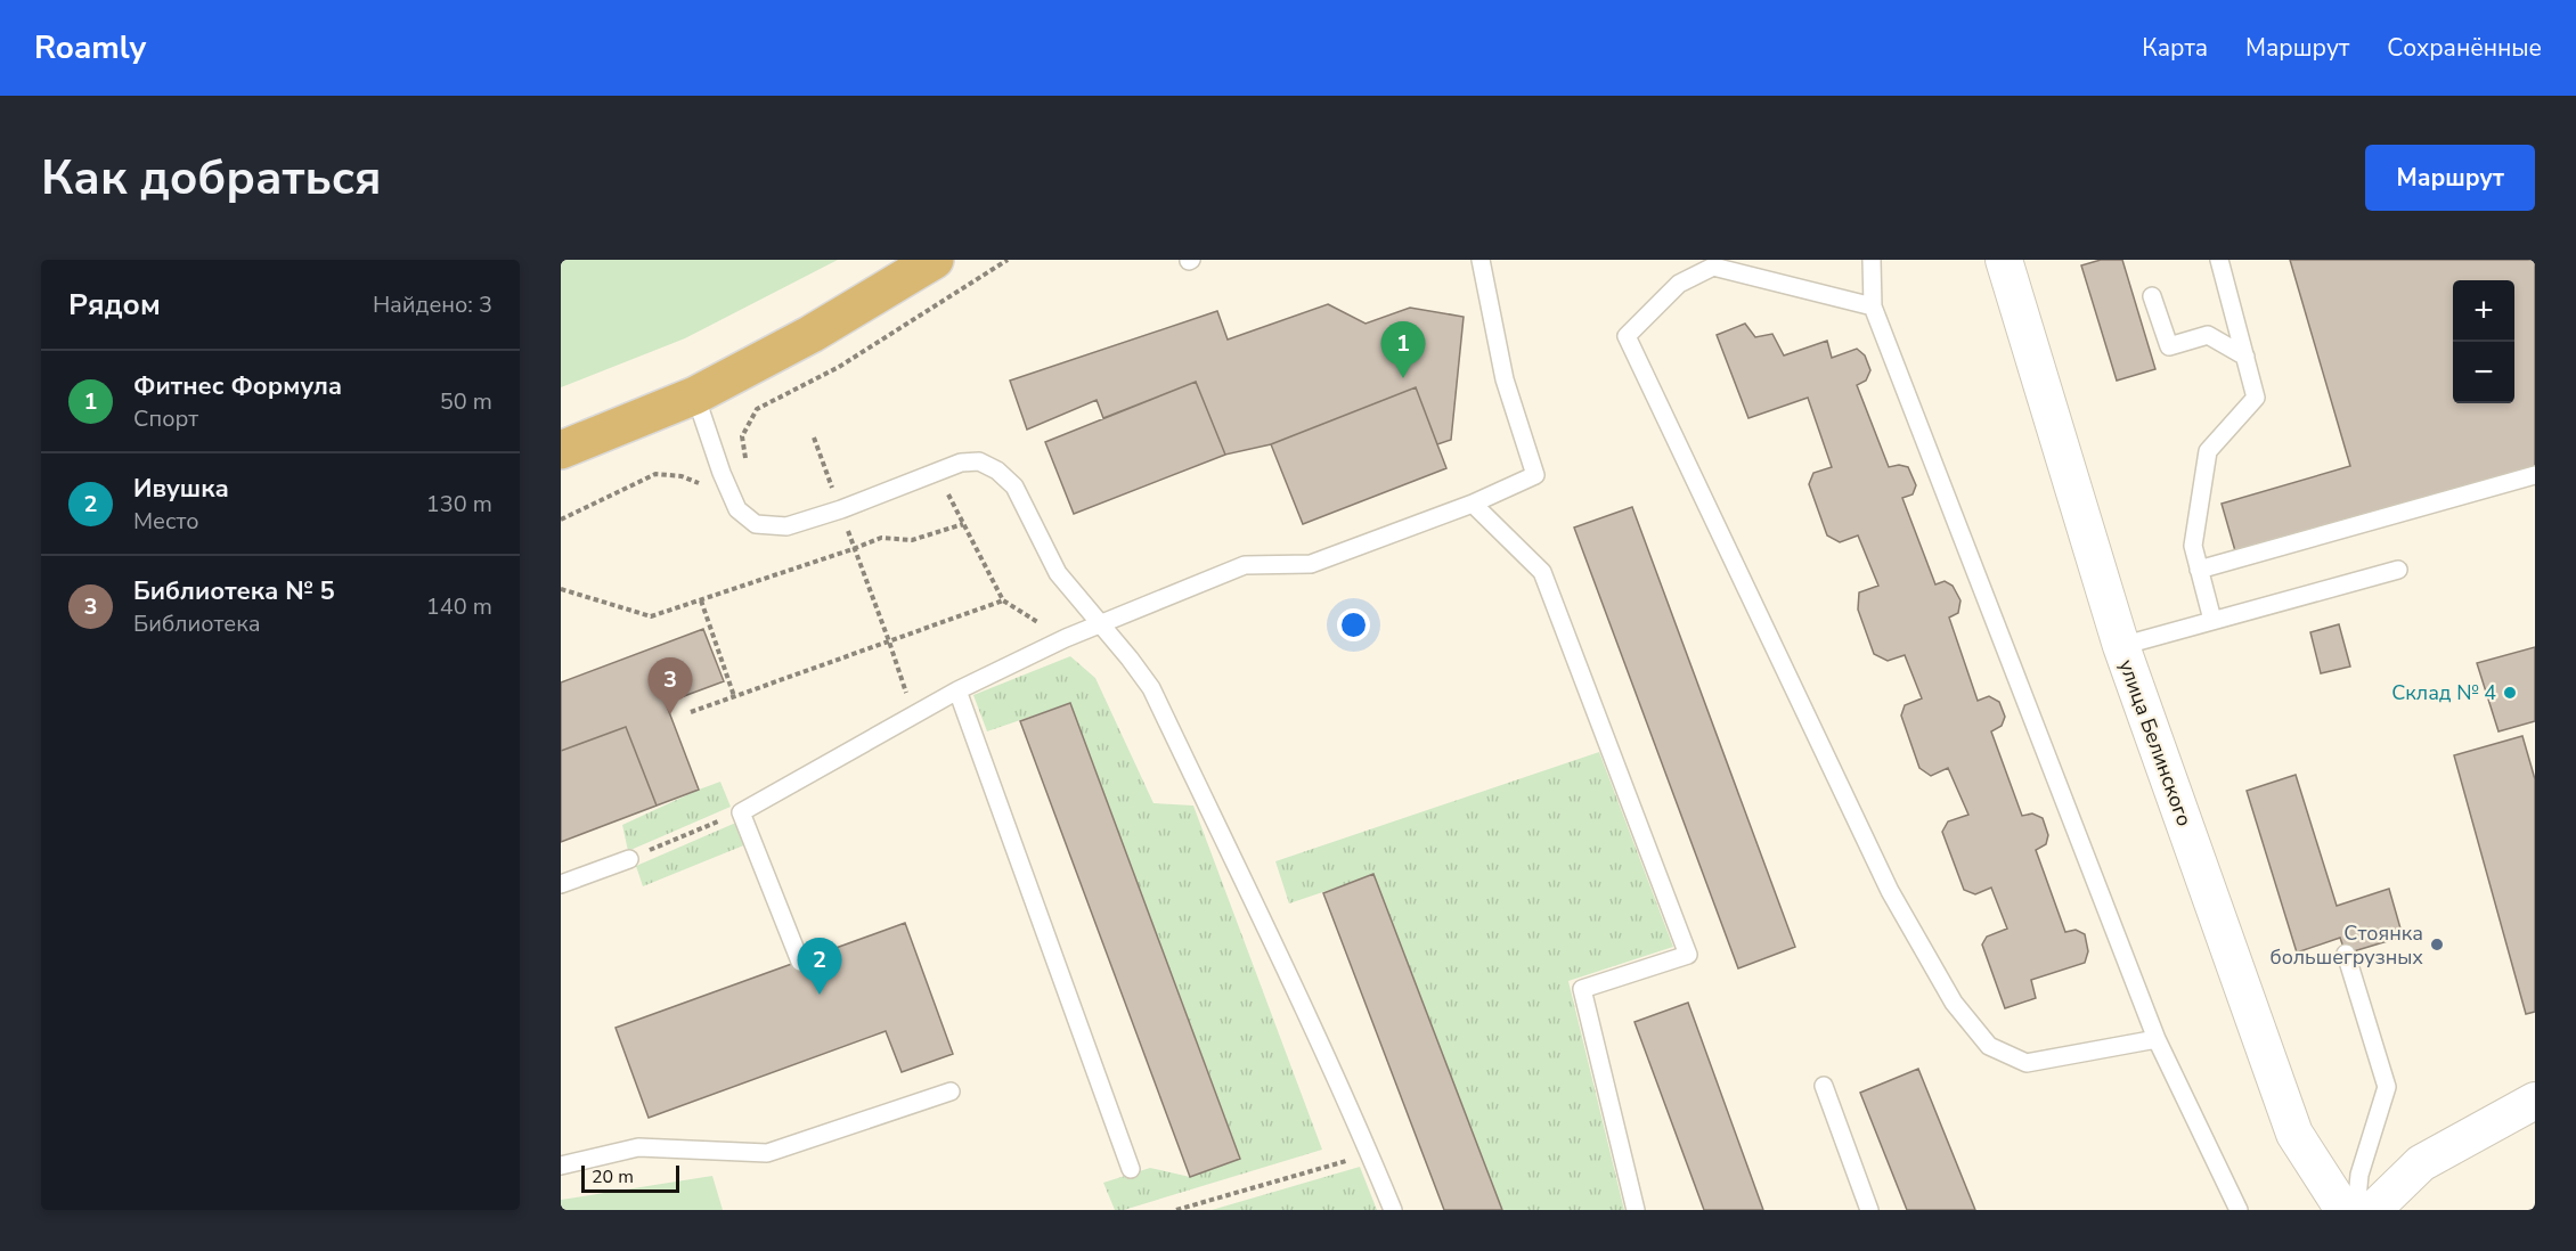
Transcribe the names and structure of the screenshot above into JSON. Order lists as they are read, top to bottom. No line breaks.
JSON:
{"streets":{"street":["улица Белинского"]},"places":["Склад № 4","Стоянка большегрузных"],"scale_bar":"20 m","page":{"header":"Roamly","nav":["Карта","Маршрут","Сохранённые"],"buttons":"Маршрут","title":"Как добраться","heading":["Рядом","Найдено: 3"],"map_buttons":["+","−"],"pins":["1","3","2"],"list":[{"mark":"1","name":"Фитнес Формула","note":"Спорт","value":"50 m"},{"mark":"2","name":"Ивушка","note":"Место","value":"130 m"},{"mark":"3","name":"Библиотека № 5","note":"Библиотека","value":"140 m"}],"scale":"20 m"}}
